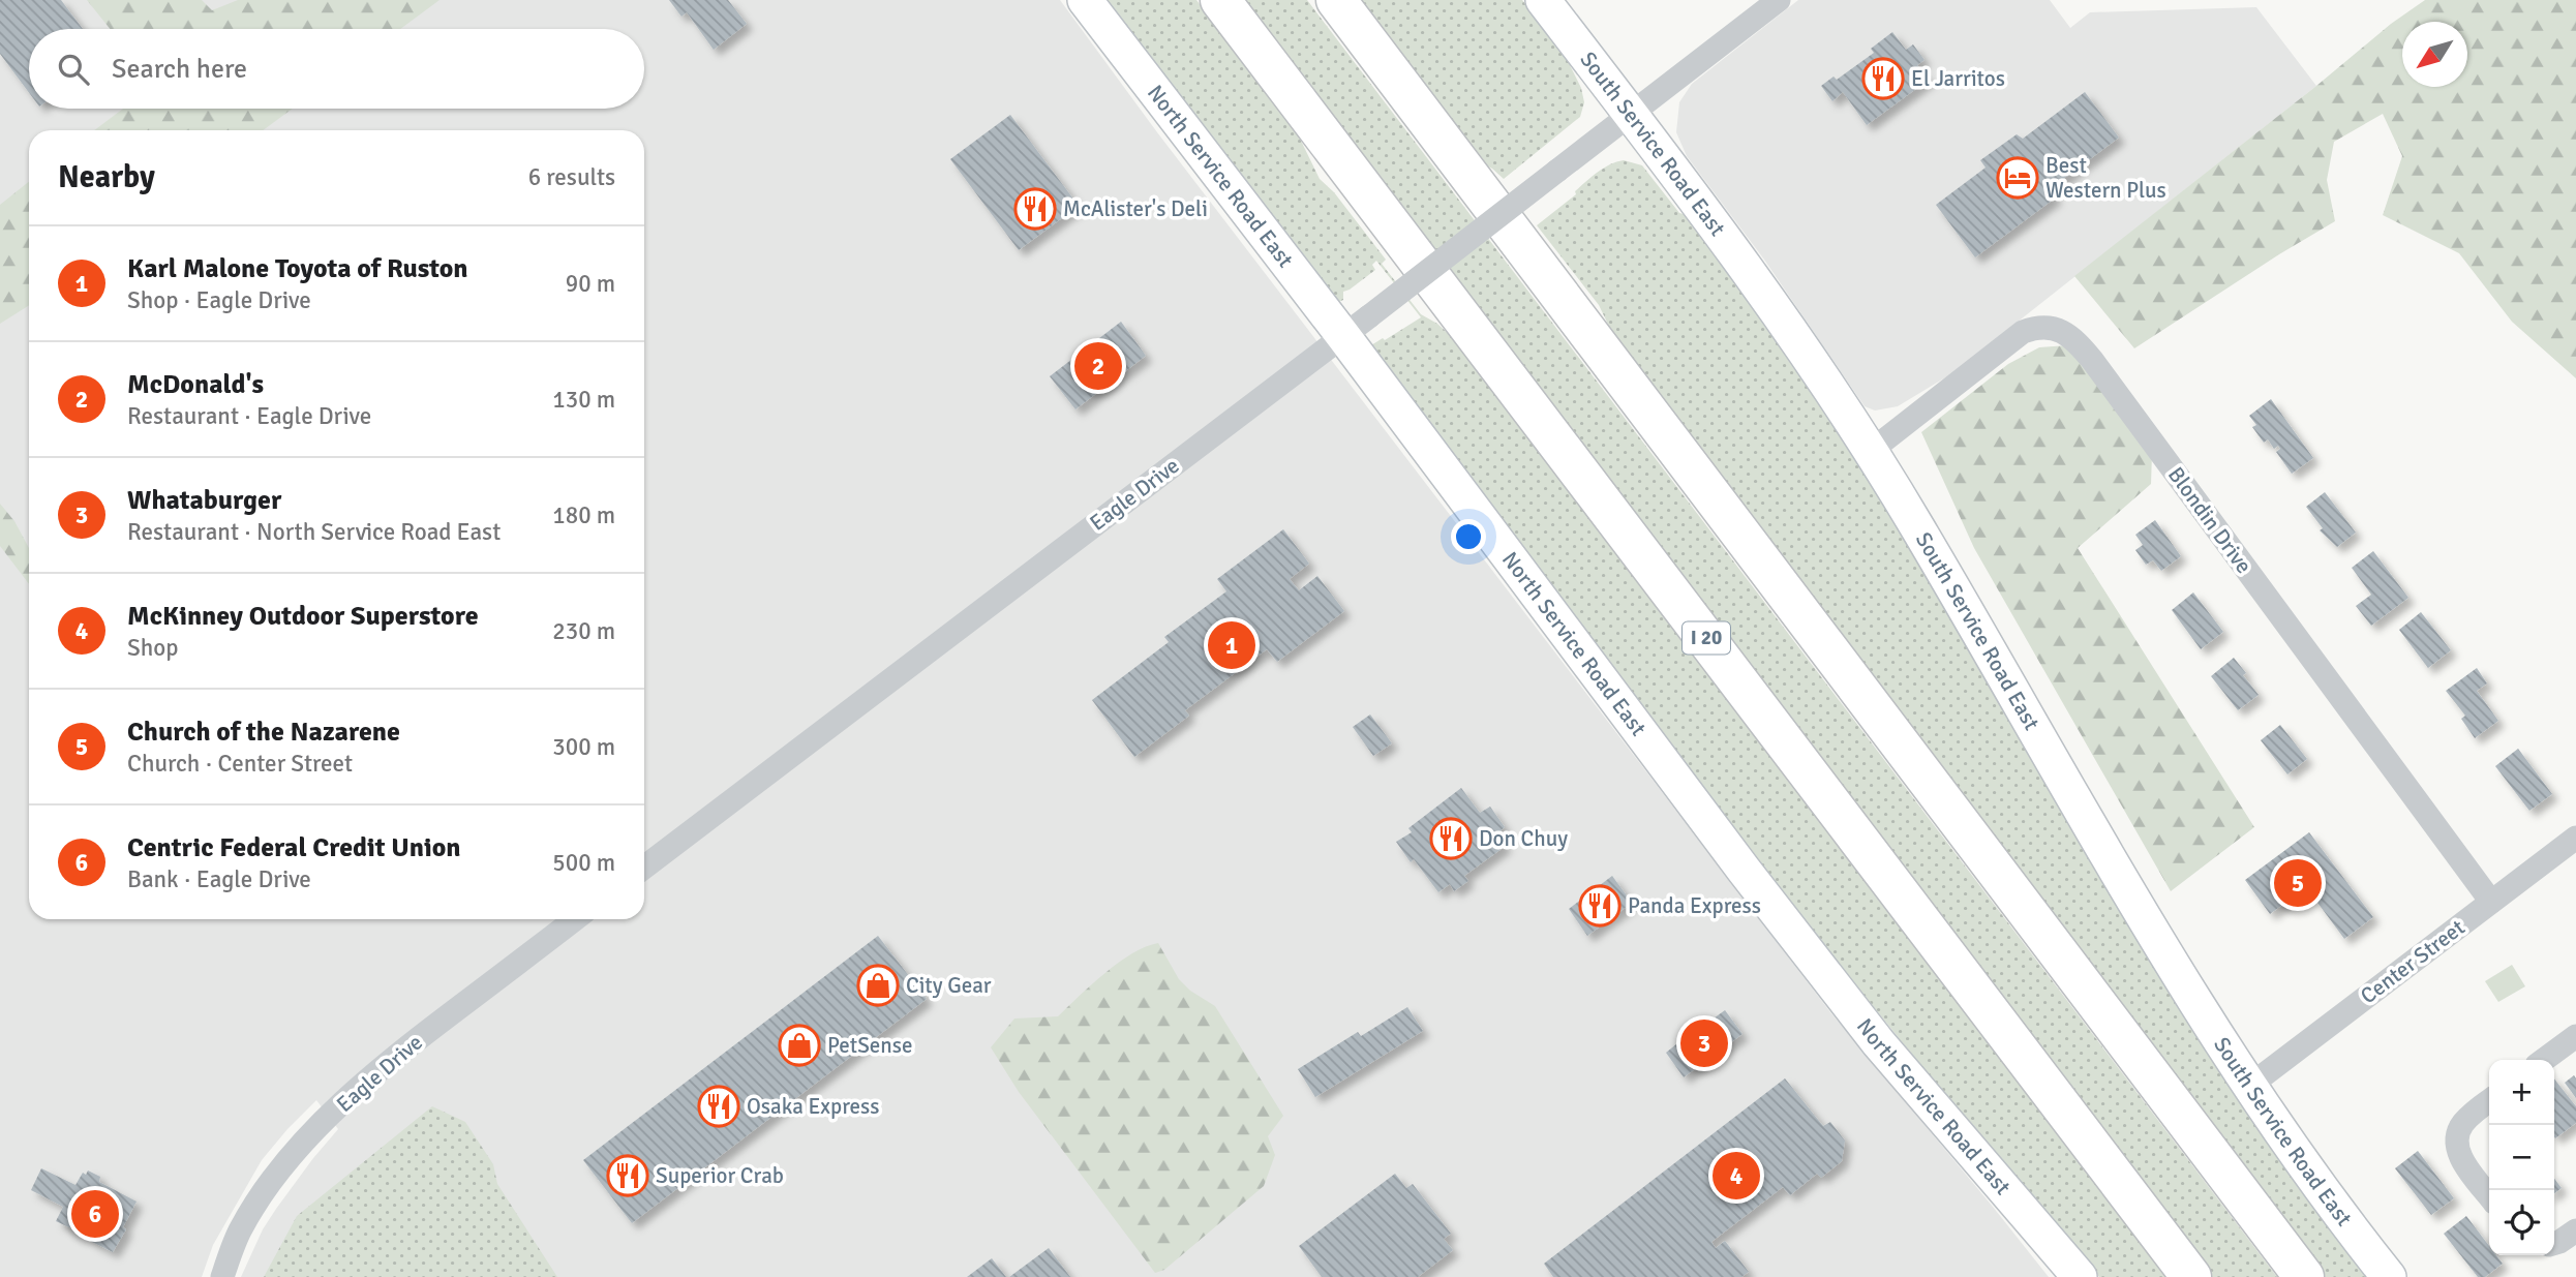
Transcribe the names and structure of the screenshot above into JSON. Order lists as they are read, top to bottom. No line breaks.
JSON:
{"streets":{"highway":["I 20"],"main road":["South Service Road East","North Service Road East"],"street":["Eagle Drive","Blondin Drive","Center Street"]},"crossings":[["South Service Road East","Eagle Drive"],["South Service Road East","Blondin Drive"],["South Service Road East","Center Street"],["North Service Road East","Eagle Drive"],["Blondin Drive","Center Street"]],"places":{"restaurant":["El Jarritos","McAlister's Deli","Don Chuy","Panda Express","Osaka Express","Superior Crab"],"hotel":["Best Western Plus"],"shop":["City Gear","PetSense"]},"north":"bottom left","page":{"search":"Search here","heading":["Nearby","6 results"],"list":[{"mark":"1","name":"Karl Malone Toyota of Ruston","note":"Shop · Eagle Drive","value":"90 m"},{"mark":"2","name":"McDonald's","note":"Restaurant · Eagle Drive","value":"130 m"},{"mark":"3","name":"Whataburger","note":"Restaurant · North Service Road East","value":"180 m"},{"mark":"4","name":"McKinney Outdoor Superstore","note":"Shop","value":"230 m"},{"mark":"5","name":"Church of the Nazarene","note":"Church · Center Street","value":"300 m"},{"mark":"6","name":"Centric Federal Credit Union","note":"Bank · Eagle Drive","value":"500 m"}],"pins":["2","1","5","3","4","6"],"map_buttons":["+","−"]}}
